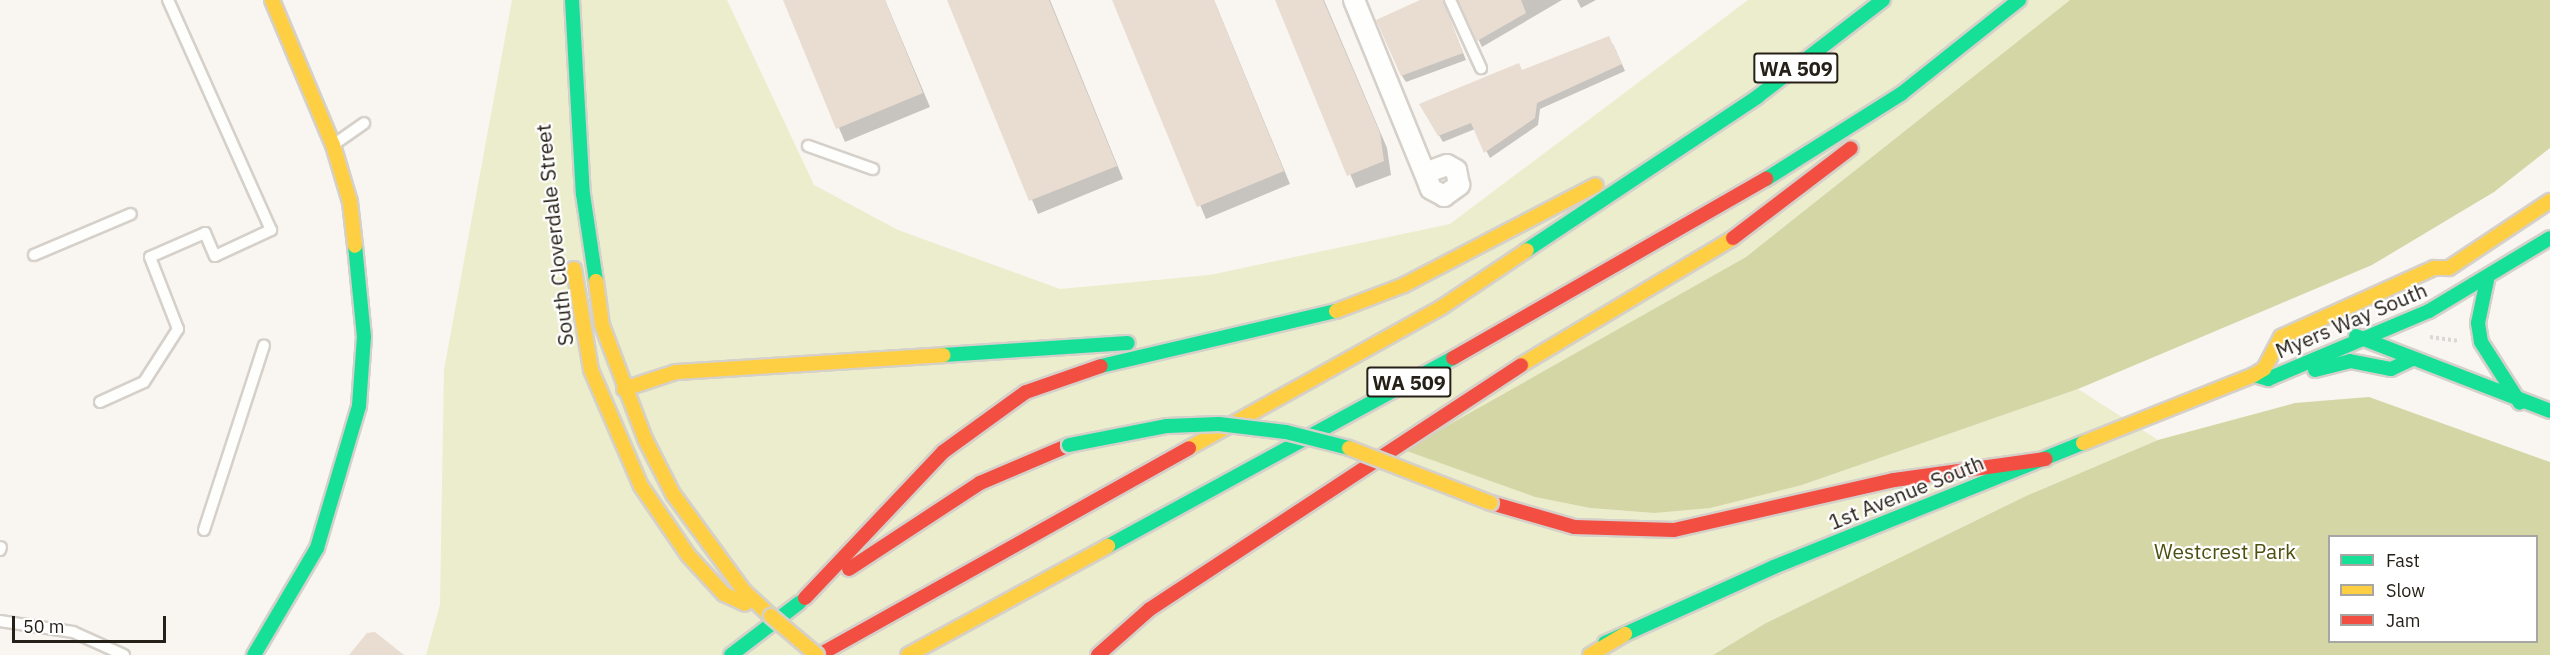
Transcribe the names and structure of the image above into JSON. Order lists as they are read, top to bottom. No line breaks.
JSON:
{"streets":{"main road":["WA 509","South Cloverdale Street","Myers Way South","1st Avenue South"]},"crossings":[["WA 509","South Cloverdale Street"],["Myers Way South","1st Avenue South"]],"parks":["Westcrest Park"],"legend":["Fast","Slow","Jam"],"scale_bar":"50 m"}
